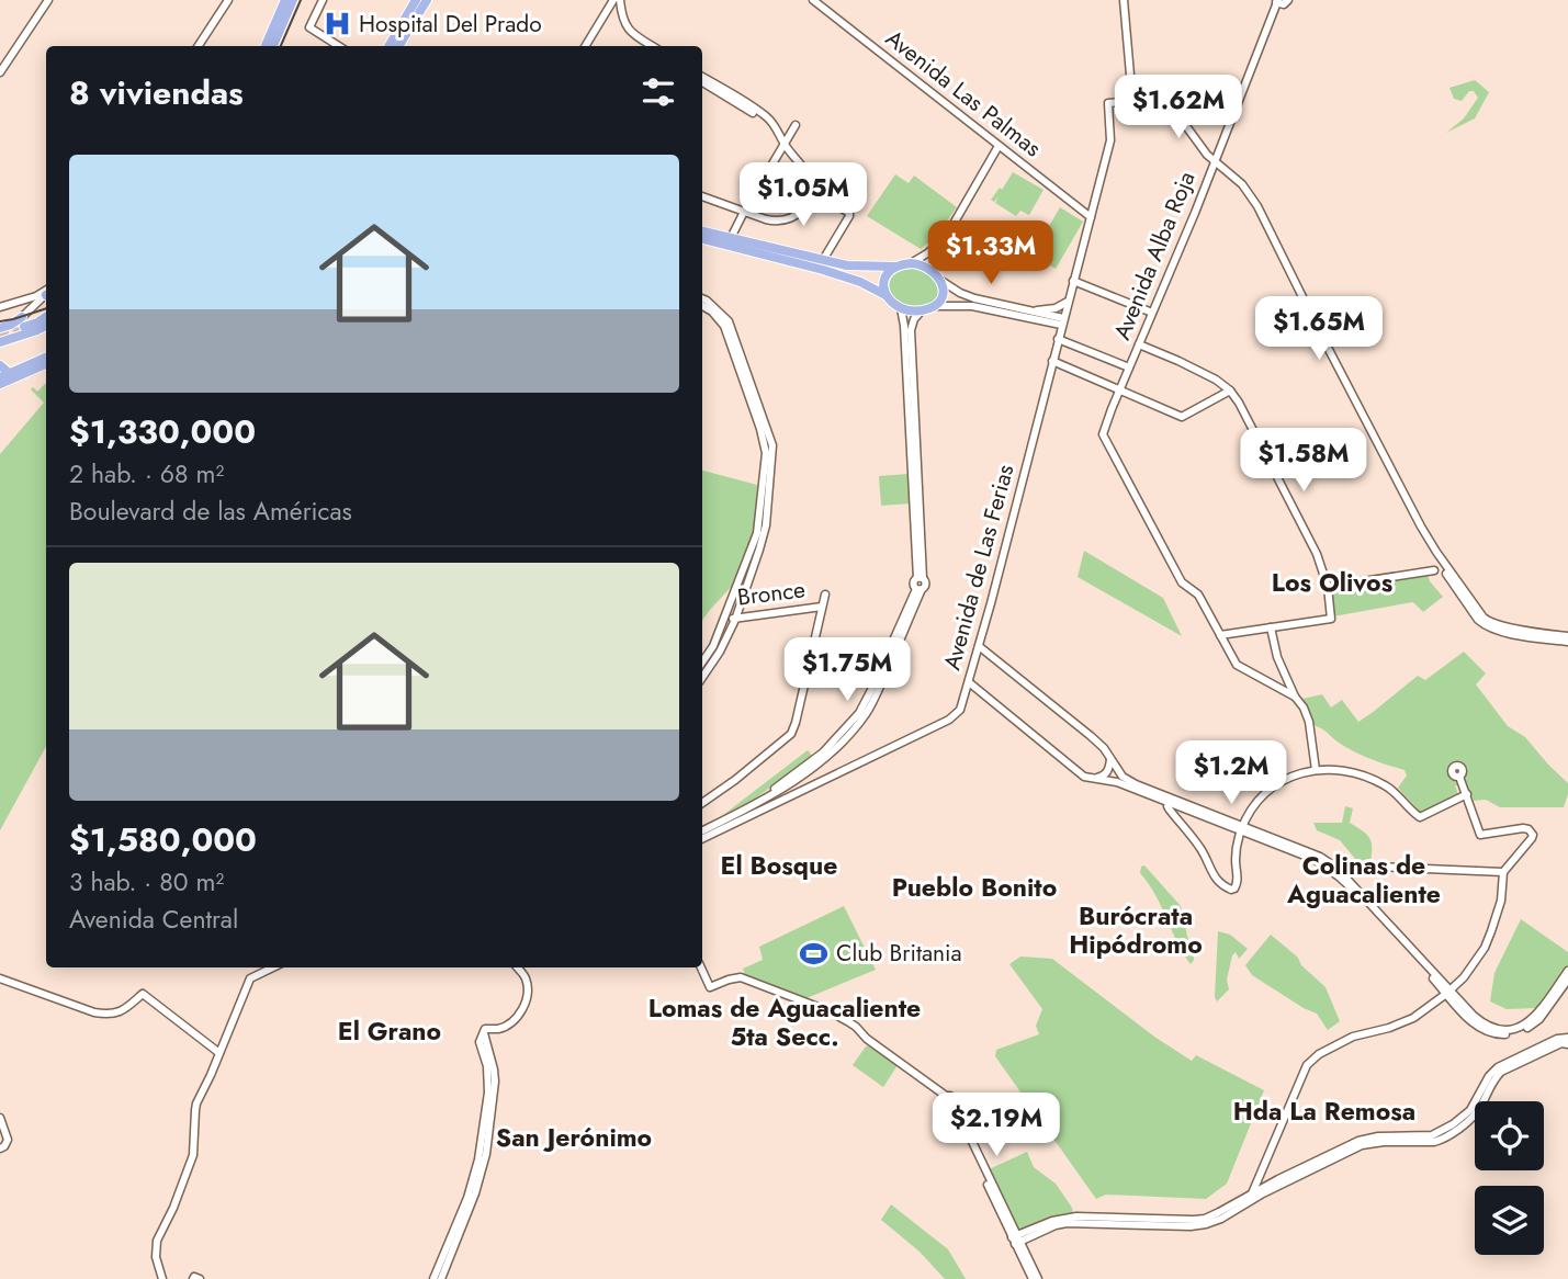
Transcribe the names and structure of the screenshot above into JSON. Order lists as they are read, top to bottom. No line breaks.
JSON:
{"streets":{"main road":["Avenida Las Palmas","Avenida Alba Roja","Avenida de Las Ferias","Bronce"]},"districts":["Los Olivos","El Bosque","Colinas de Aguacaliente","Pueblo Bonito","Burócrata Hipódromo","Lomas de Aguacaliente 5ta Secc.","El Grano","Hda La Remosa","San Jerónimo"],"places":{"hospital":["Hospital Del Prado"],"sports":["Club Britania"]},"page":{"heading":"8 viviendas","price":["$1.62M","$1.05M","$1.33M","$1.65M","$1.58M","$1.75M","$1.2M","$2.19M"],"list":[{"name":"$1,330,000","note":"2 hab. · 68 m² · Boulevard de las Américas"},{"name":"$1,580,000","note":"3 hab. · 80 m² · Avenida Central"}]}}
